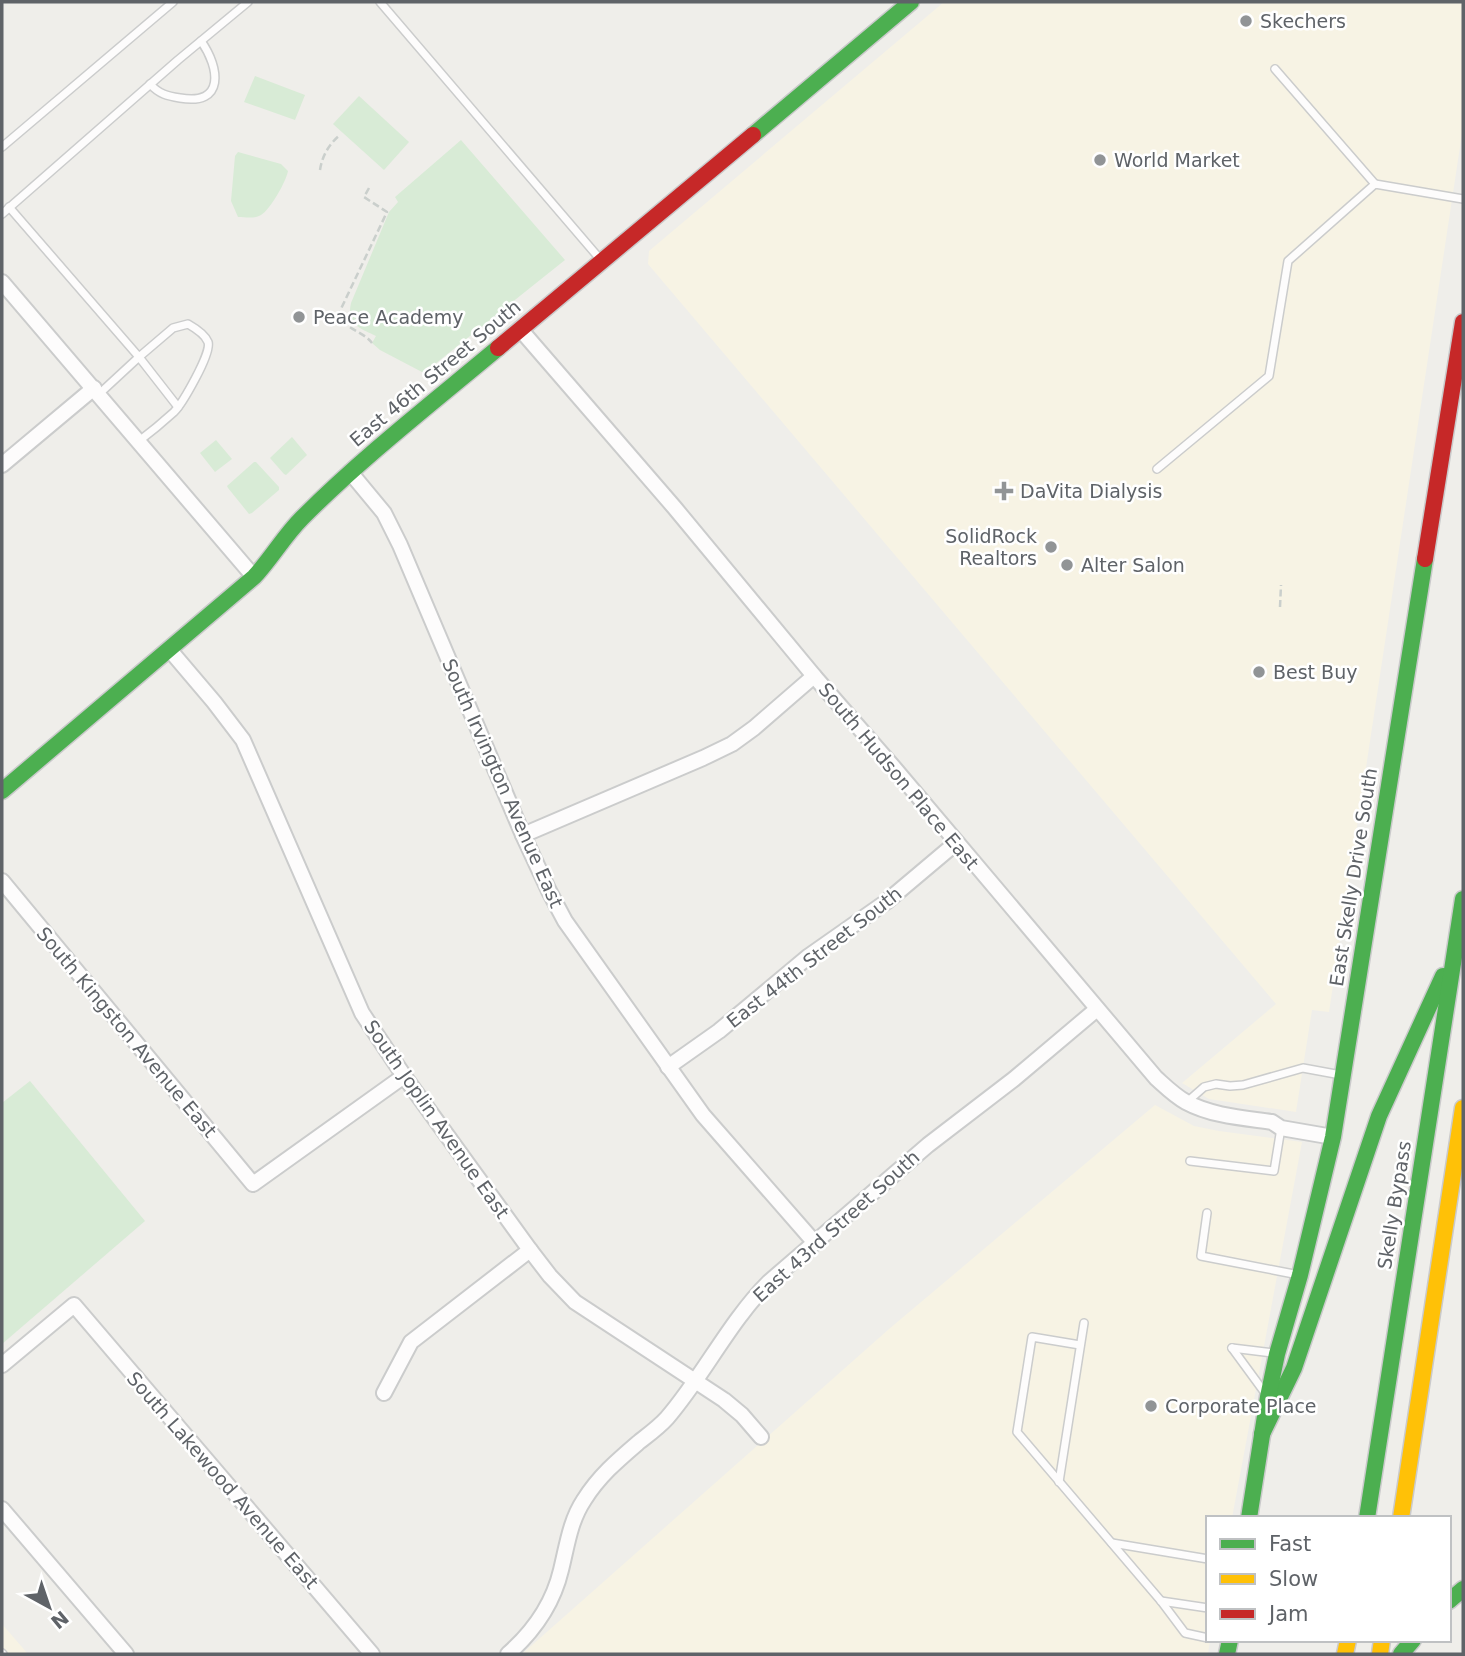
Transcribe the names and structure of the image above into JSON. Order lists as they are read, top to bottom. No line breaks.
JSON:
{"streets":{"main road":["East 46th Street South","East Skelly Drive South","Skelly Bypass"],"street":["South Hudson Place East","South Irvington Avenue East","East 44th Street South","South Kingston Avenue East","South Joplin Avenue East","East 43rd Street South","South Lakewood Avenue East"]},"crossings":[["East 46th Street South","South Hudson Place East"],["East 46th Street South","South Irvington Avenue East"],["East 46th Street South","South Joplin Avenue East"],["South Hudson Place East","East Skelly Drive South"],["South Hudson Place East","East 44th Street South"],["South Hudson Place East","East 43rd Street South"],["South Irvington Avenue East","East 44th Street South"],["South Irvington Avenue East","East 43rd Street South"],["South Kingston Avenue East","South Joplin Avenue East"],["South Joplin Avenue East","East 43rd Street South"]],"places":{"other":["Skechers","World Market","Peace Academy","SolidRock Realtors","Alter Salon","Best Buy","Corporate Place"],"health":["DaVita Dialysis"]},"legend":["Fast","Slow","Jam"],"north":"bottom right"}
